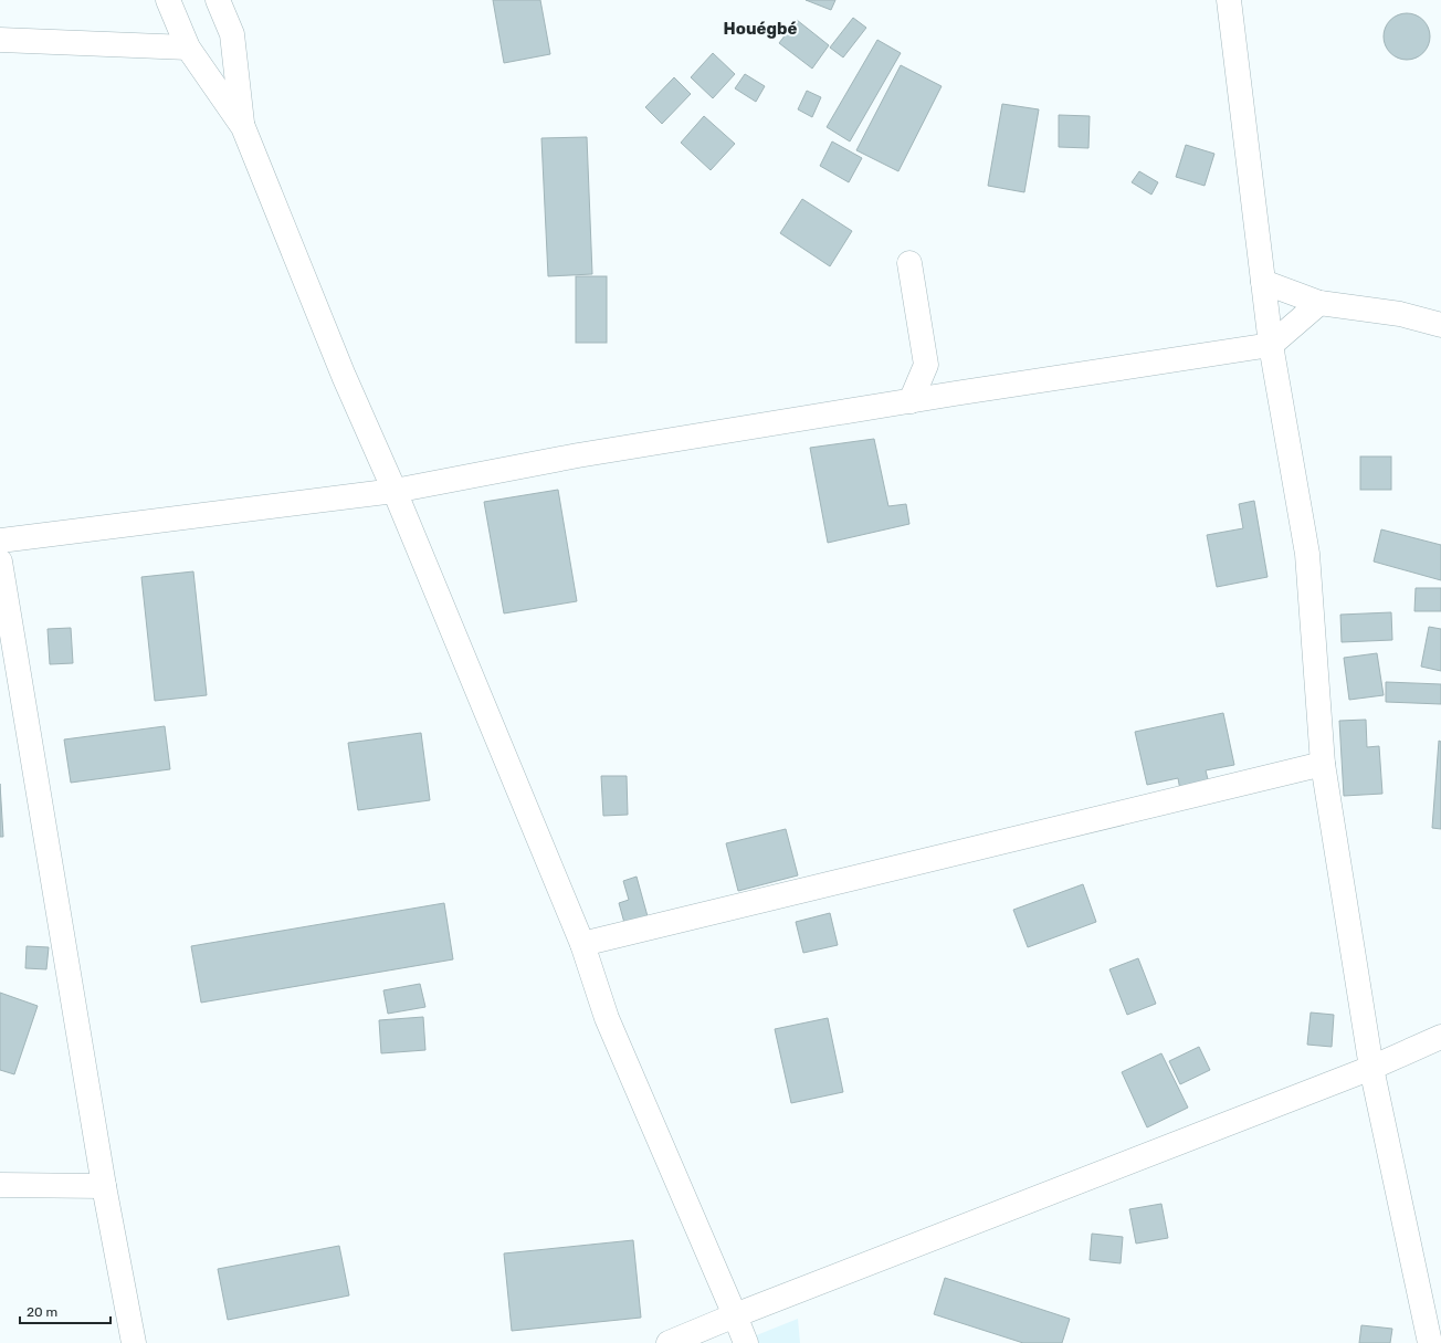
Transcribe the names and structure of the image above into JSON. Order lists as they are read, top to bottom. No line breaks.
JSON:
{"districts":["Houégbé"],"scale_bar":"20 m"}
